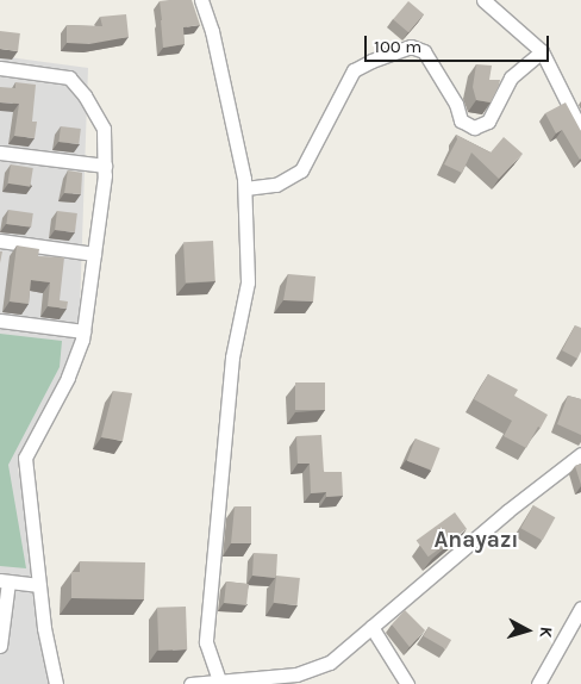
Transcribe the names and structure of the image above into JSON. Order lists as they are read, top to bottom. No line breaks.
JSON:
{"districts":["Anayazı"],"scale_bar":"100 m","north":"right"}
